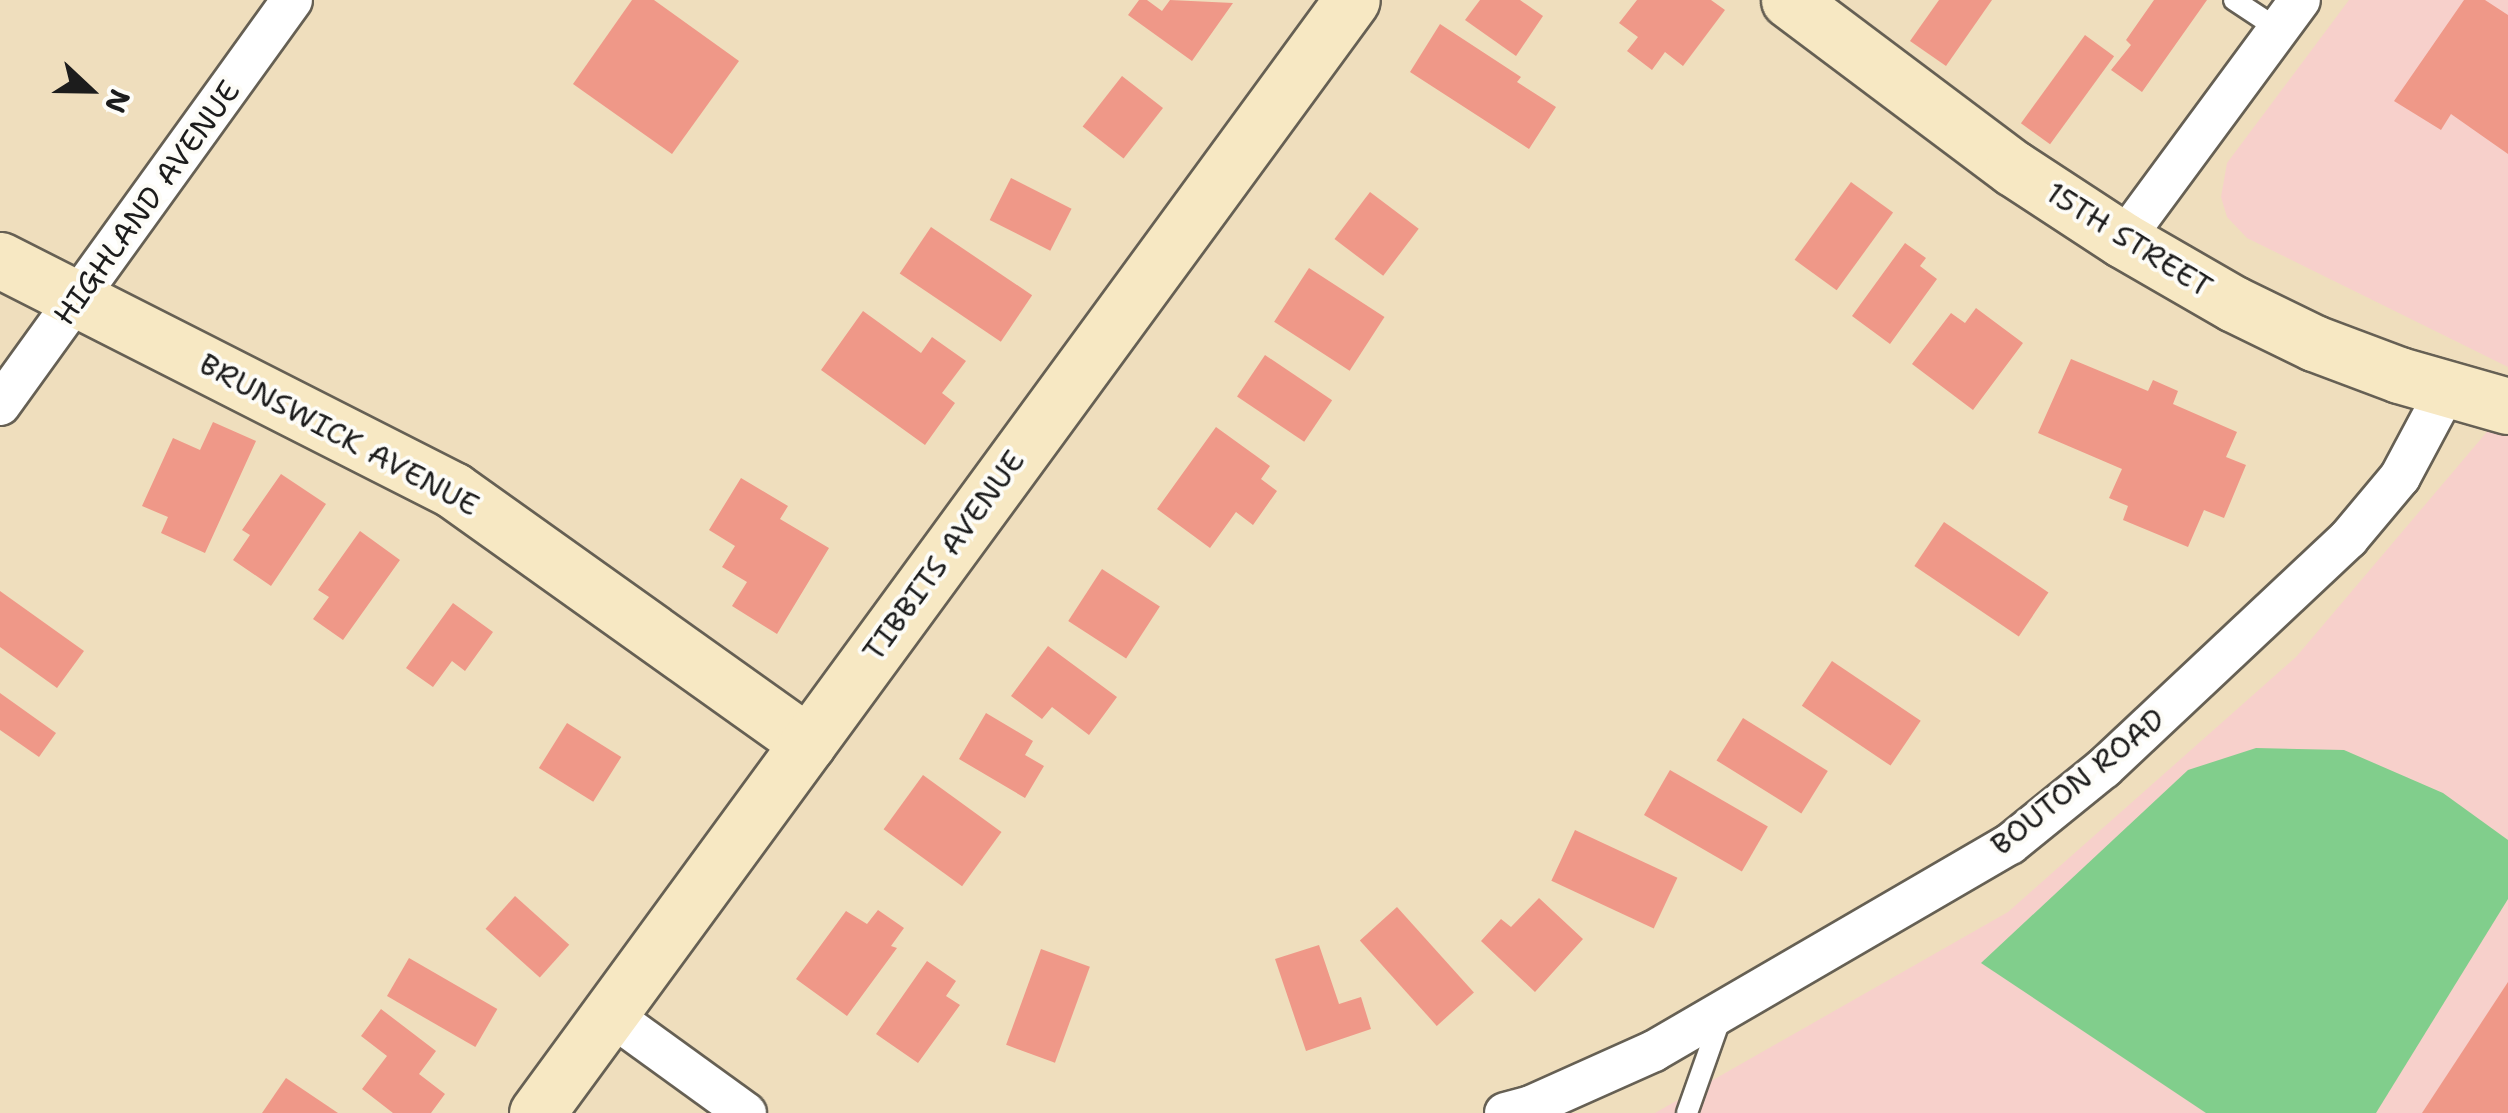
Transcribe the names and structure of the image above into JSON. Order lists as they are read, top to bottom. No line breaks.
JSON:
{"streets":{"street":["HIGHLAND AVENUE","15TH STREET","BRUNSWICK AVENUE","TIBBITS AVENUE","BOUTON ROAD"]},"crossings":[["HIGHLAND AVENUE","BRUNSWICK AVENUE"],["15TH STREET","BOUTON ROAD"],["BRUNSWICK AVENUE","TIBBITS AVENUE"]],"north":"right"}
